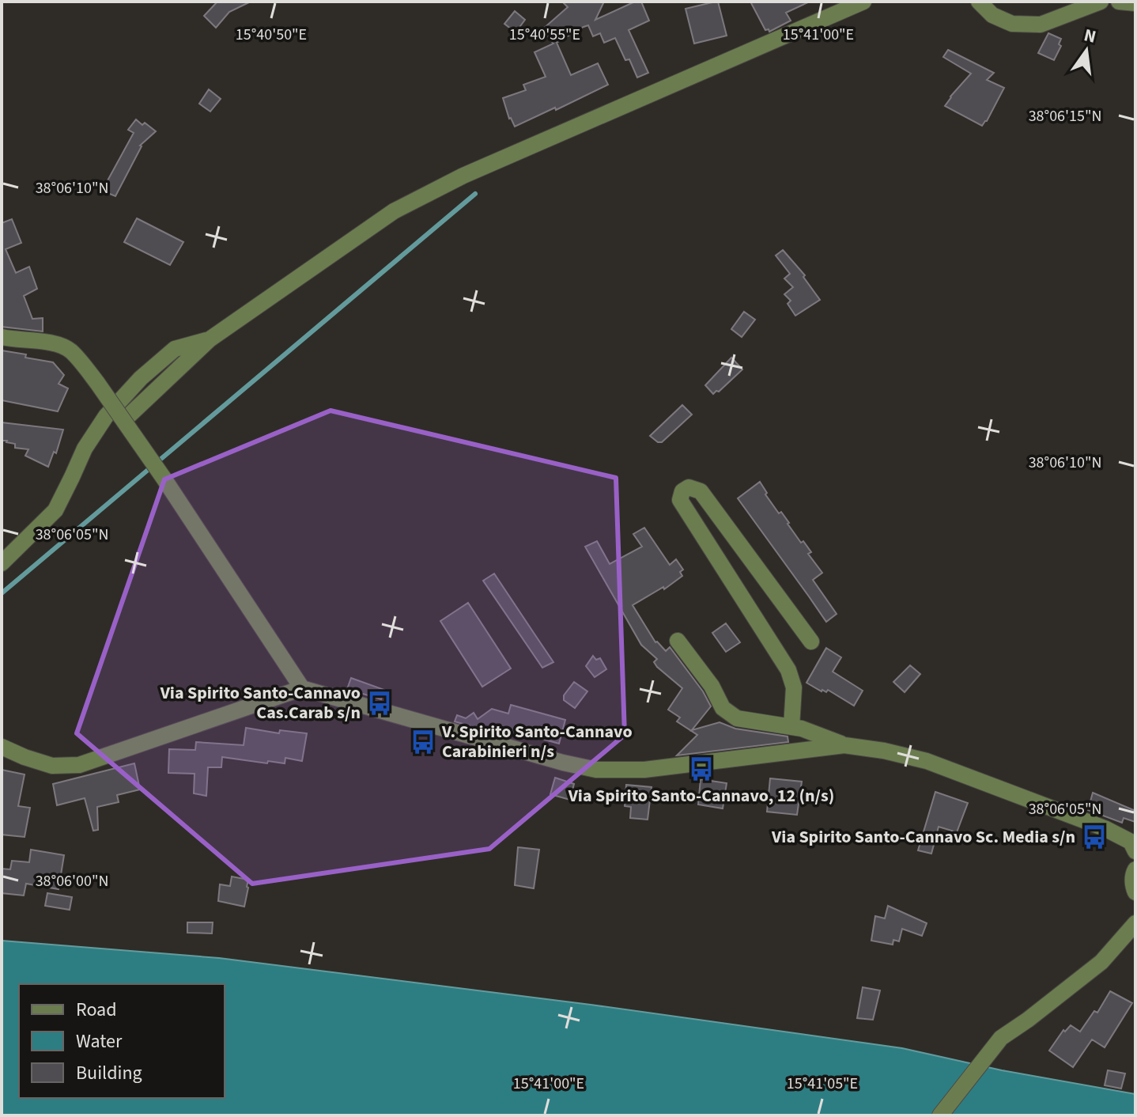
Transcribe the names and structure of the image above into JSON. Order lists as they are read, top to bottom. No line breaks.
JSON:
{"places":{"bus stop":["Via Spirito Santo-Cannavo Cas.Carab s/n","V. Spirito Santo-Cannavo Carabinieri n/s","Via Spirito Santo-Cannavo, 12 (n/s)","Via Spirito Santo-Cannavo Sc. Media s/n"]},"legend":["Road","Water","Building"],"north":"top","coordinates":["15°40'50\"E","15°40'55\"E","15°41'00\"E","38°06'15\"N","38°06'10\"N","38°06'05\"N","38°06'00\"N","15°41'05\"E"]}
